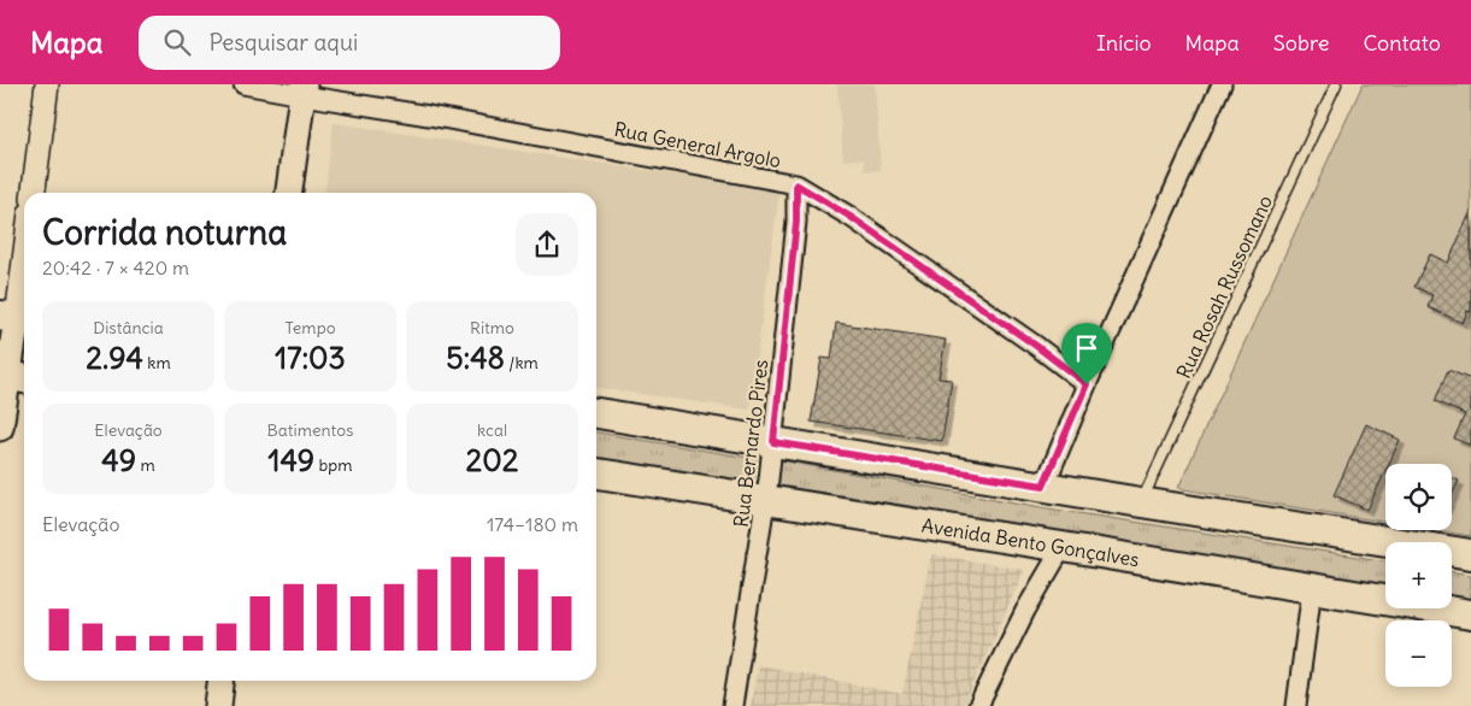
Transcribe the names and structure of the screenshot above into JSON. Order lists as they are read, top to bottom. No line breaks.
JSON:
{"streets":{"main road":["Avenida Bento Gonçalves"],"street":["Rua General Argolo","Rua Bernardo Pires"],"lane":["Rua Rosah Russomano"]},"crossings":[["Rua General Argolo","Rua Bernardo Pires"],["Rua Bernardo Pires","Avenida Bento Gonçalves"]],"page":{"header":"Mapa","search":"Pesquisar aqui","nav":["Início","Mapa","Sobre","Contato"],"heading":["Corrida noturna","20:42 · 7 × 420 m"],"stats":[["Distância","2.94 km"],["Tempo","17:03"],["Ritmo","5:48 /km"],["Elevação","49 m"],["Batimentos","149 bpm"],["kcal","202"]],"map_buttons":["+","−"],"chart":["Elevação","174–180 m"]}}
